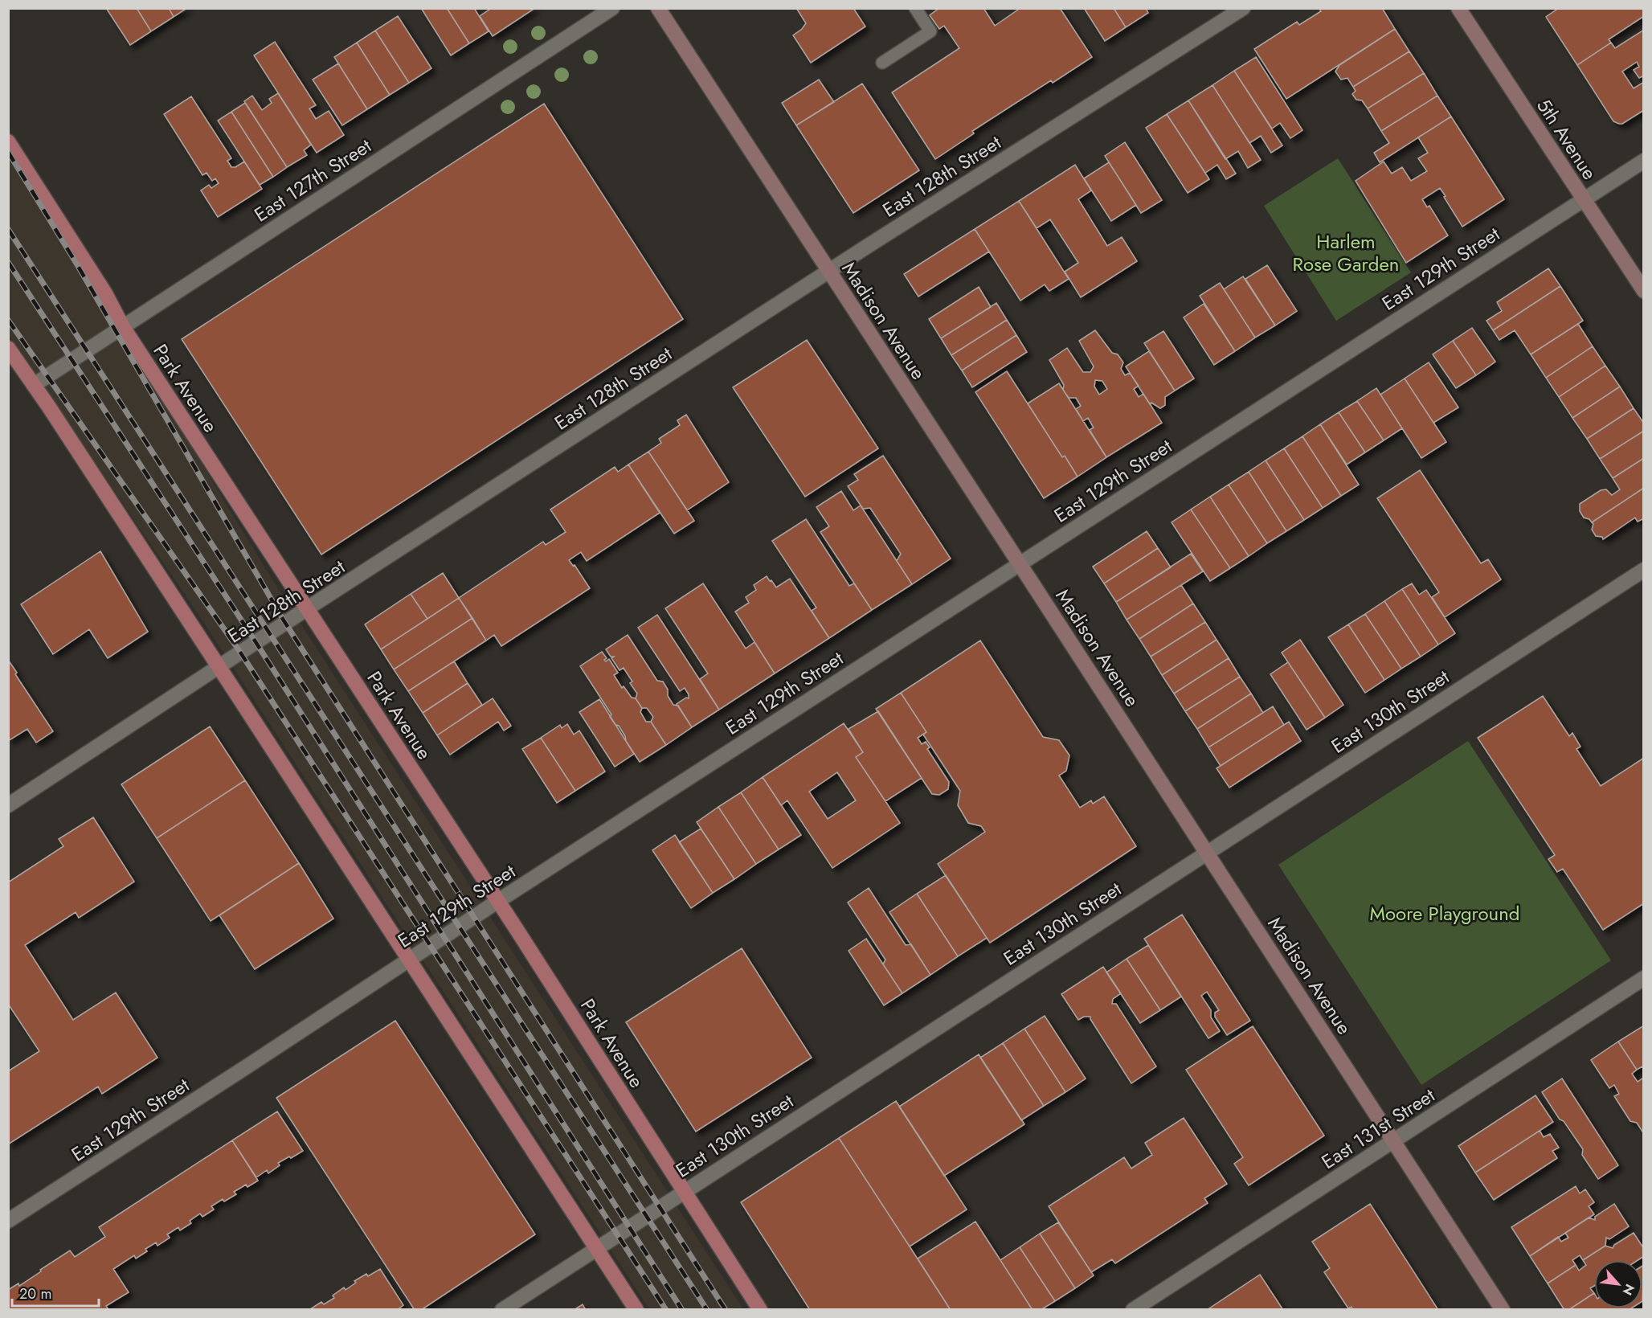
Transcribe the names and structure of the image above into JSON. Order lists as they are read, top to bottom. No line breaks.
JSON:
{"streets":{"main road":["5th Avenue","Madison Avenue","Park Avenue"],"street":["East 128th Street","East 127th Street","East 129th Street","East 130th Street","East 131st Street"]},"crossings":[["5th Avenue","East 129th Street"],["East 128th Street","Madison Avenue"],["East 128th Street","Park Avenue"],["East 127th Street","Park Avenue"],["East 129th Street","Madison Avenue"],["East 129th Street","Park Avenue"],["Madison Avenue","East 130th Street"],["Madison Avenue","East 131st Street"],["Park Avenue","East 130th Street"]],"parks":["Harlem Rose Garden","Moore Playground"],"scale_bar":"20 m","north":"bottom right"}
